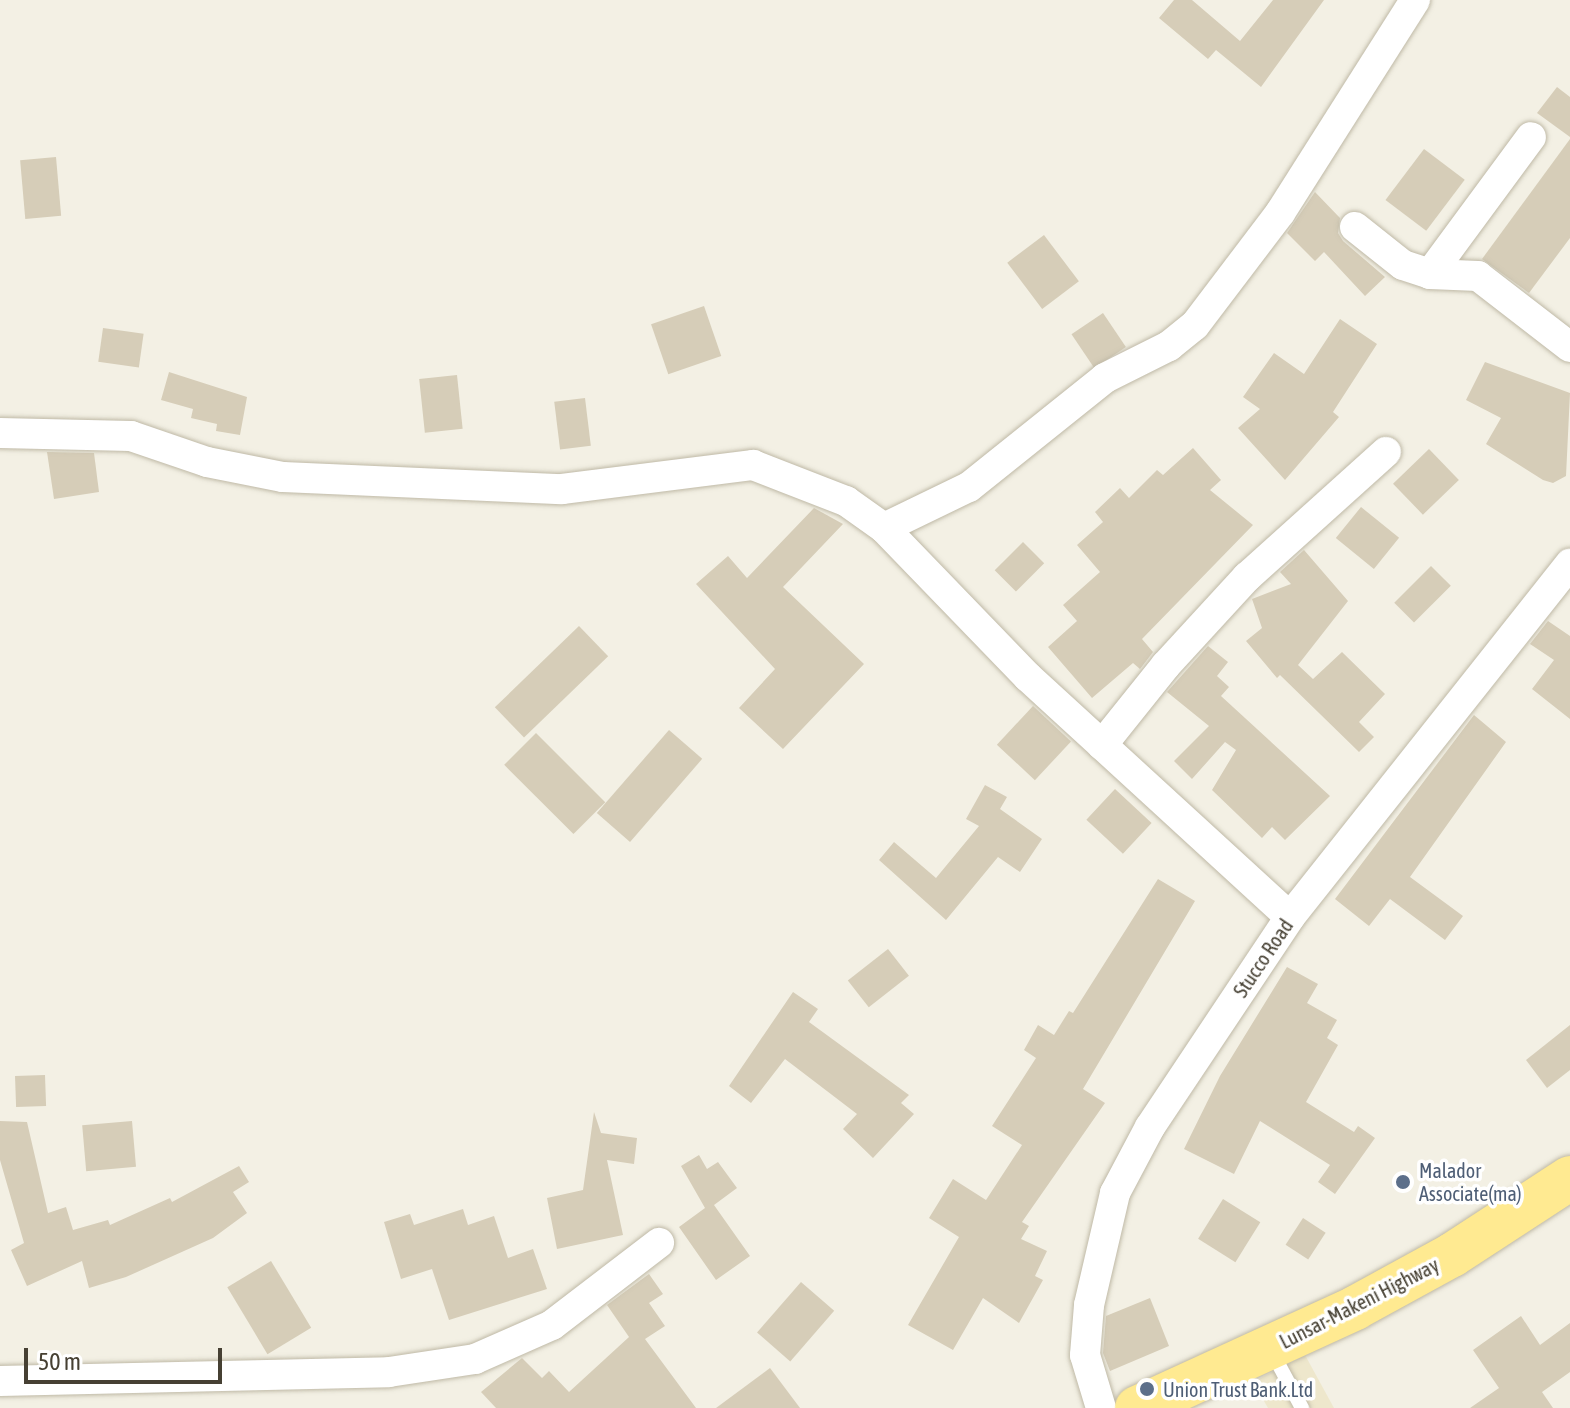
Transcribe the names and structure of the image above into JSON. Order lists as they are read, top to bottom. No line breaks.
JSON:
{"streets":{"main road":["Lunsar-Makeni Highway"],"street":["Stucco Road"]},"places":["Malador Associate(ma)","Union Trust Bank.Ltd"],"scale_bar":"50 m"}
